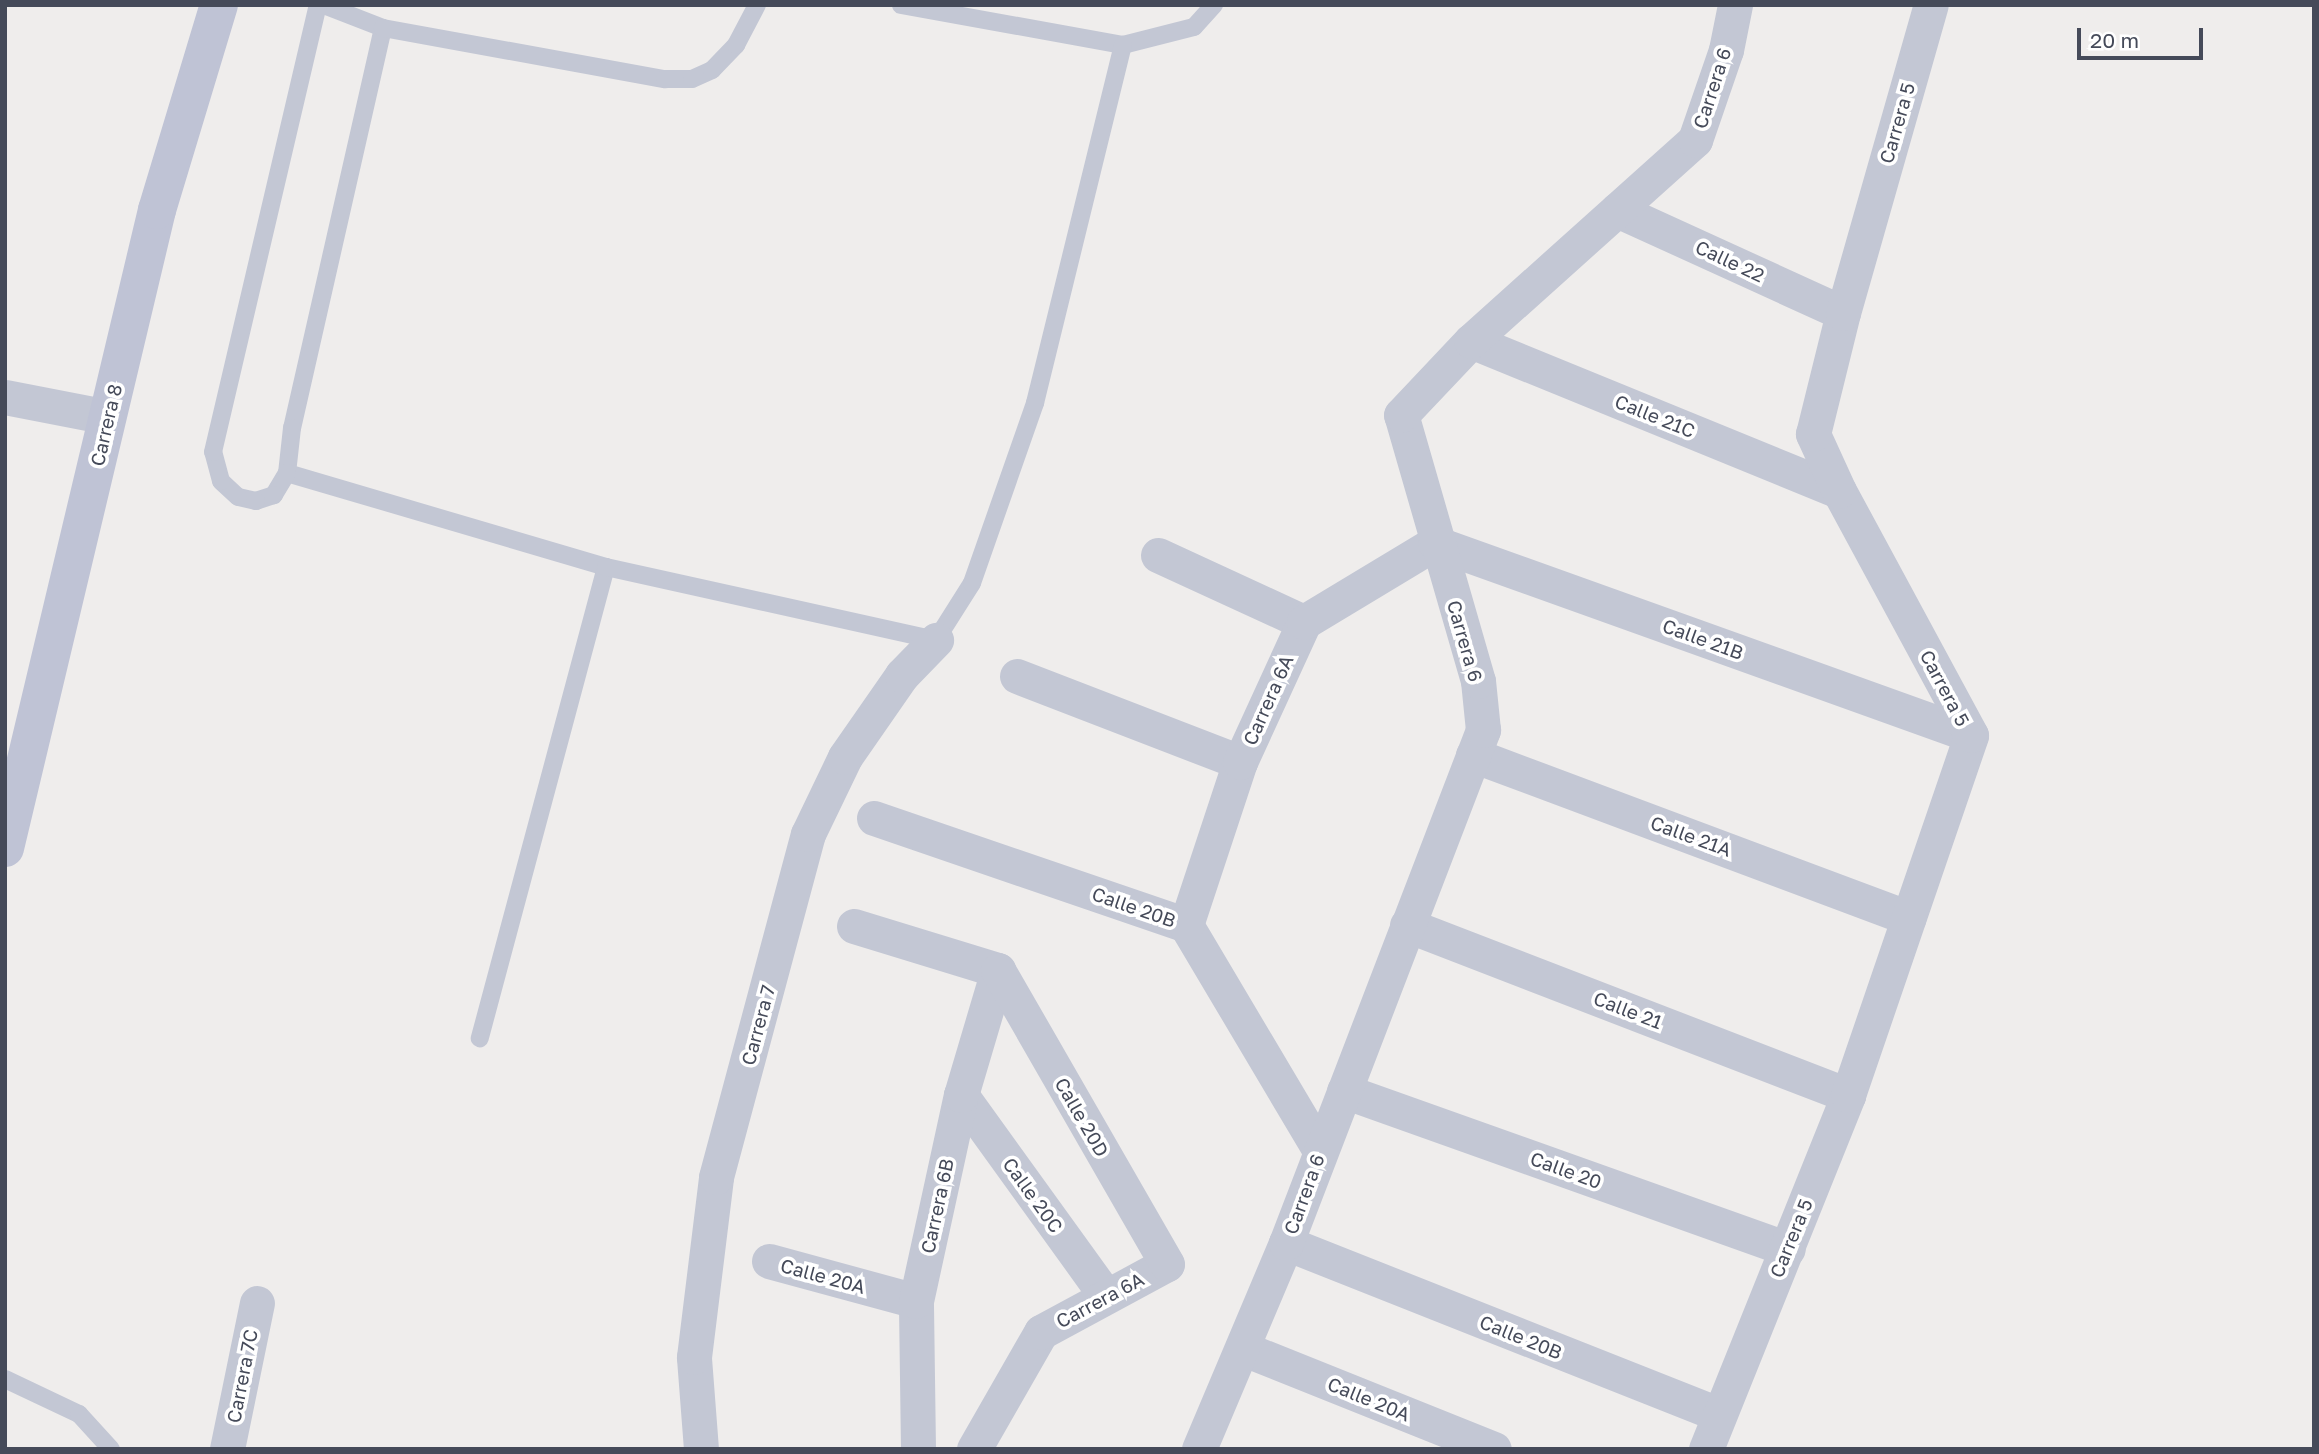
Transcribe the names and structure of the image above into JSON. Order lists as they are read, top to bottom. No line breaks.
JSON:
{"streets":{"main road":["Carrera 8"],"street":["Carrera 6","Carrera 5","Calle 22","Calle 21C","Calle 21B","Carrera 6A","Calle 21A","Calle 20B","Calle 21","Carrera 7","Calle 20D","Calle 20","Calle 20C","Carrera 6B","Calle 20A","Carrera 7C"]},"crossings":[["Carrera 6","Calle 22"],["Carrera 6","Calle 21C"],["Carrera 6","Calle 21B"],["Carrera 6","Calle 21A"],["Carrera 6","Calle 20B"],["Carrera 6","Calle 21"],["Carrera 6","Calle 20"],["Carrera 6","Calle 20A"],["Carrera 5","Calle 22"],["Carrera 5","Calle 21C"],["Carrera 5","Calle 21B"],["Carrera 5","Calle 21A"],["Carrera 5","Calle 20B"],["Carrera 5","Calle 21"],["Carrera 5","Calle 20"],["Carrera 6A","Calle 20B"],["Carrera 6A","Calle 20D"],["Carrera 6A","Calle 20C"],["Calle 20D","Carrera 6B"],["Calle 20C","Carrera 6B"],["Carrera 6B","Calle 20A"]],"scale_bar":"20 m"}
